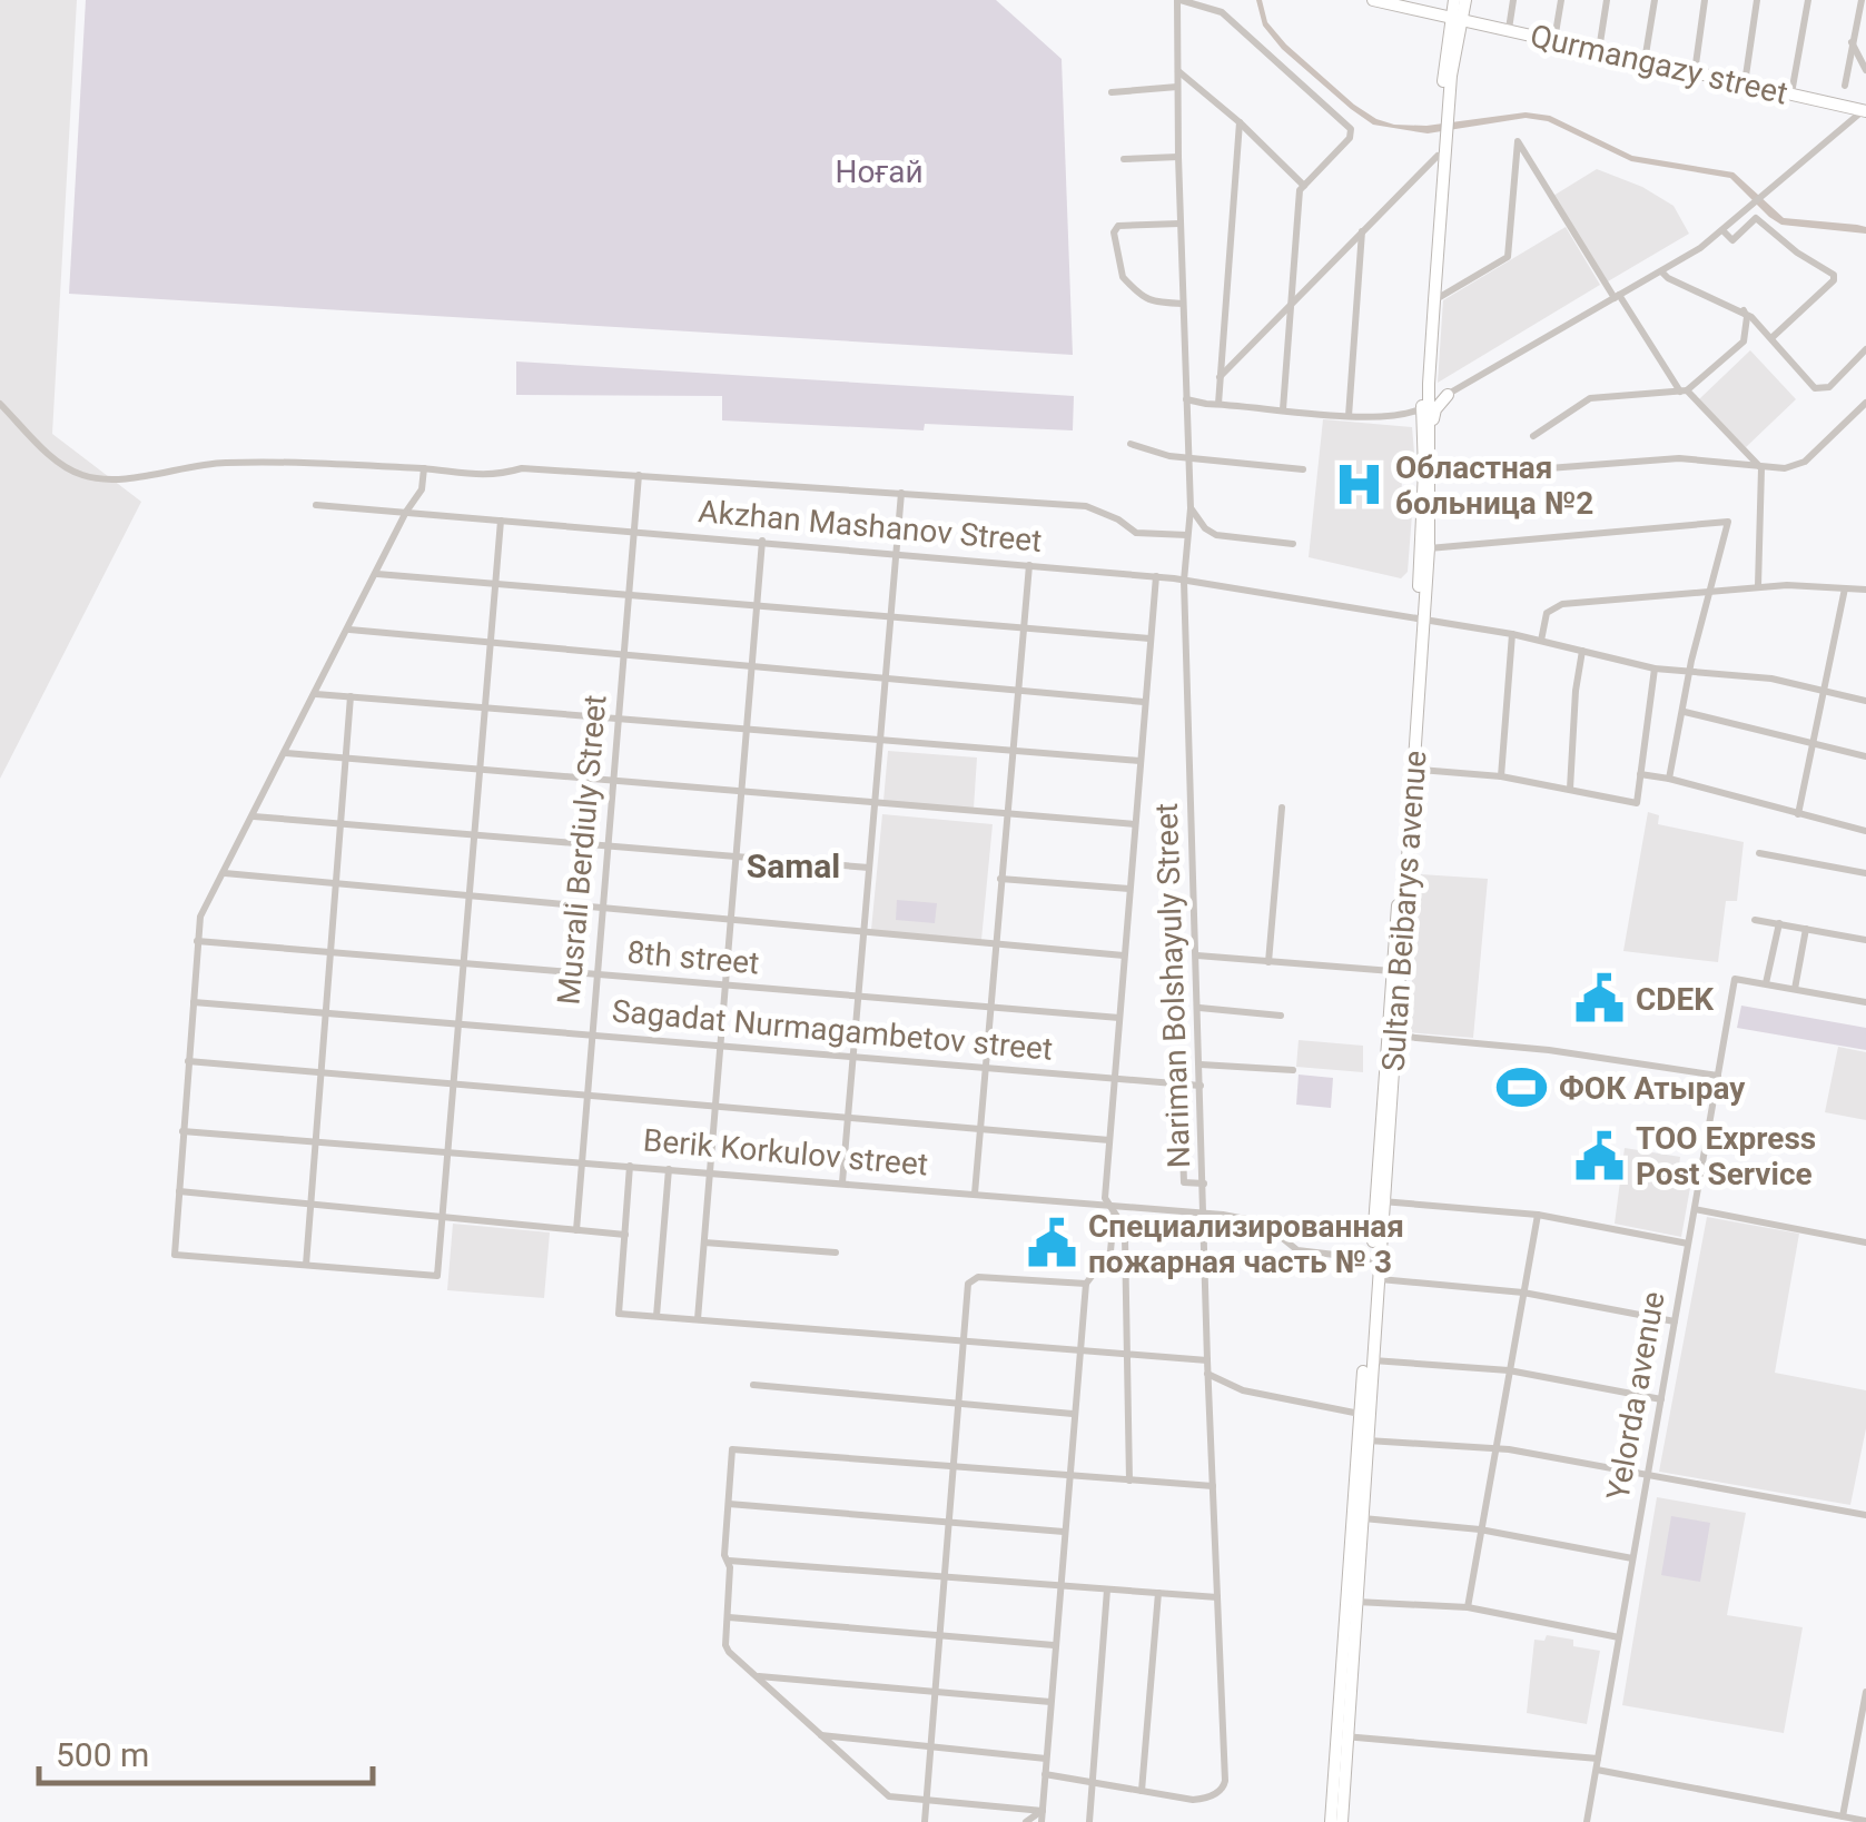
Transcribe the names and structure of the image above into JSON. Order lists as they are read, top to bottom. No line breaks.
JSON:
{"streets":{"main road":["Qurmangazy street","Sultan Beibarys avenue"],"street":["Akzhan Mashanov Street","Musrali Berdiuly Street","8th street","Nariman Bolshayuly Street","Sagadat Nurmagambetov street","Berik Korkulov street","Yelorda avenue"]},"crossings":[["Qurmangazy street","Sultan Beibarys avenue"],["Akzhan Mashanov Street","Musrali Berdiuly Street"],["Akzhan Mashanov Street","Sultan Beibarys avenue"],["Akzhan Mashanov Street","Nariman Bolshayuly Street"],["Musrali Berdiuly Street","8th street"],["Musrali Berdiuly Street","Sagadat Nurmagambetov street"],["Musrali Berdiuly Street","Berik Korkulov street"],["Sultan Beibarys avenue","Berik Korkulov street"],["Nariman Bolshayuly Street","Sagadat Nurmagambetov street"],["Nariman Bolshayuly Street","Berik Korkulov street"]],"districts":["Samal"],"parks":["Ноғай"],"places":{"hospital":["Областная больница №2"],"public building":["CDEK","ТОО Express Post Service","Специализированная пожарная часть № 3"],"sports":["ФОК Атырау"]},"scale_bar":"500 m"}
